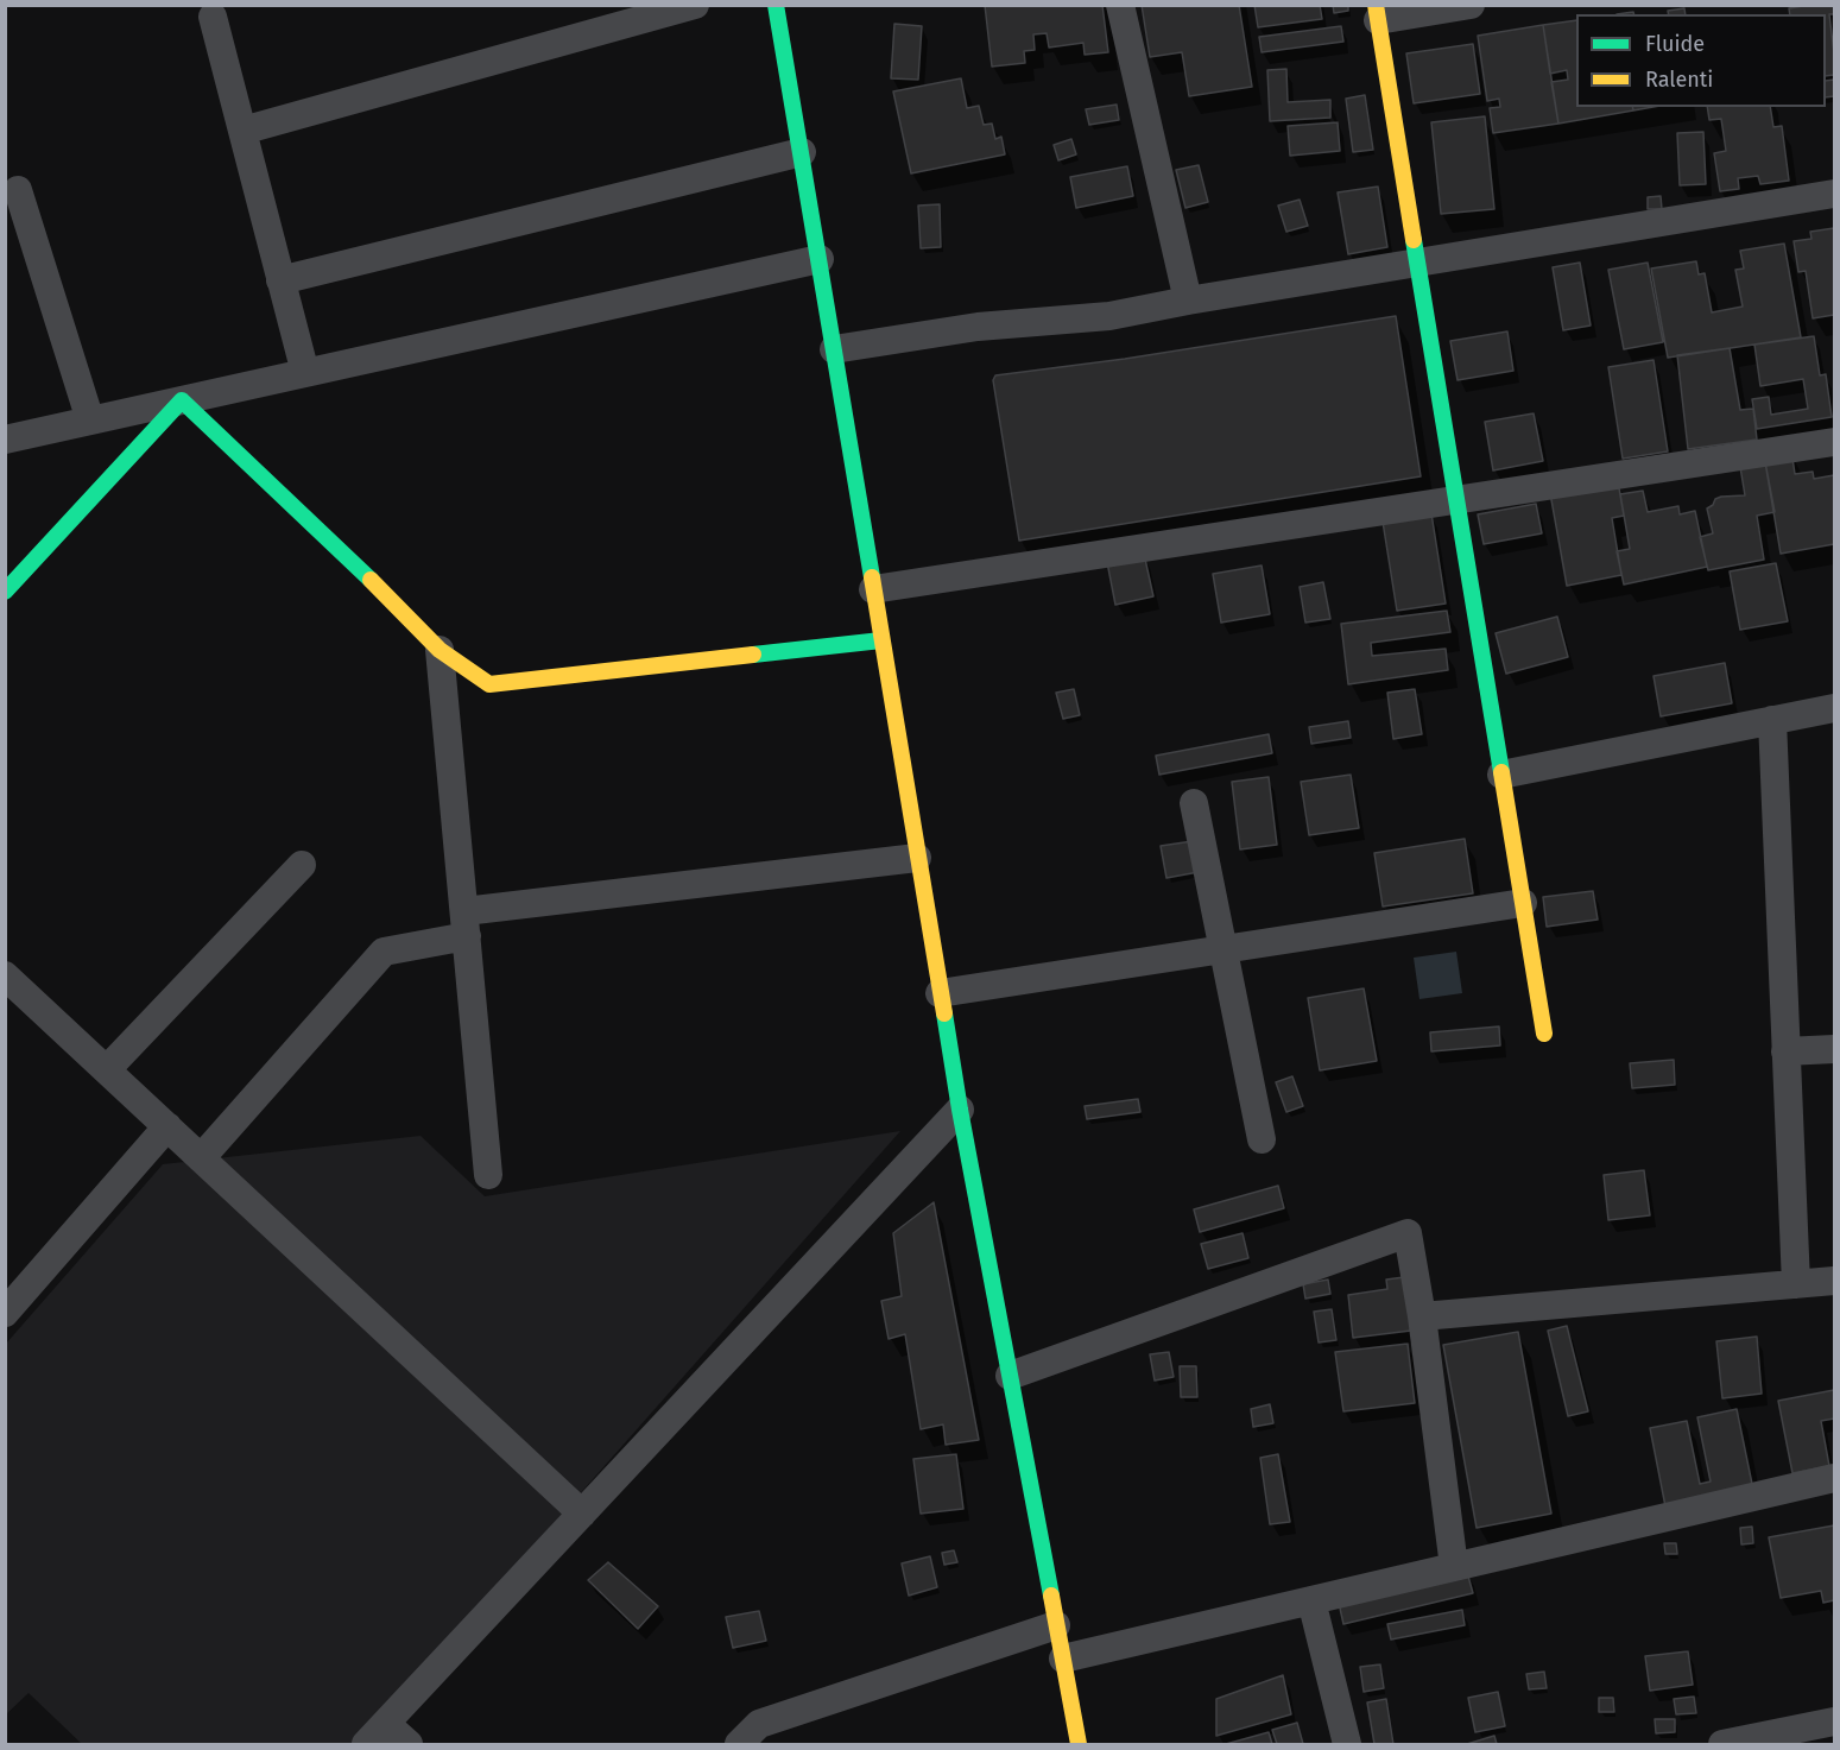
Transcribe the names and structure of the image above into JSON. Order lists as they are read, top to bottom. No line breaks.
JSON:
{"legend":["Fluide","Ralenti"]}
